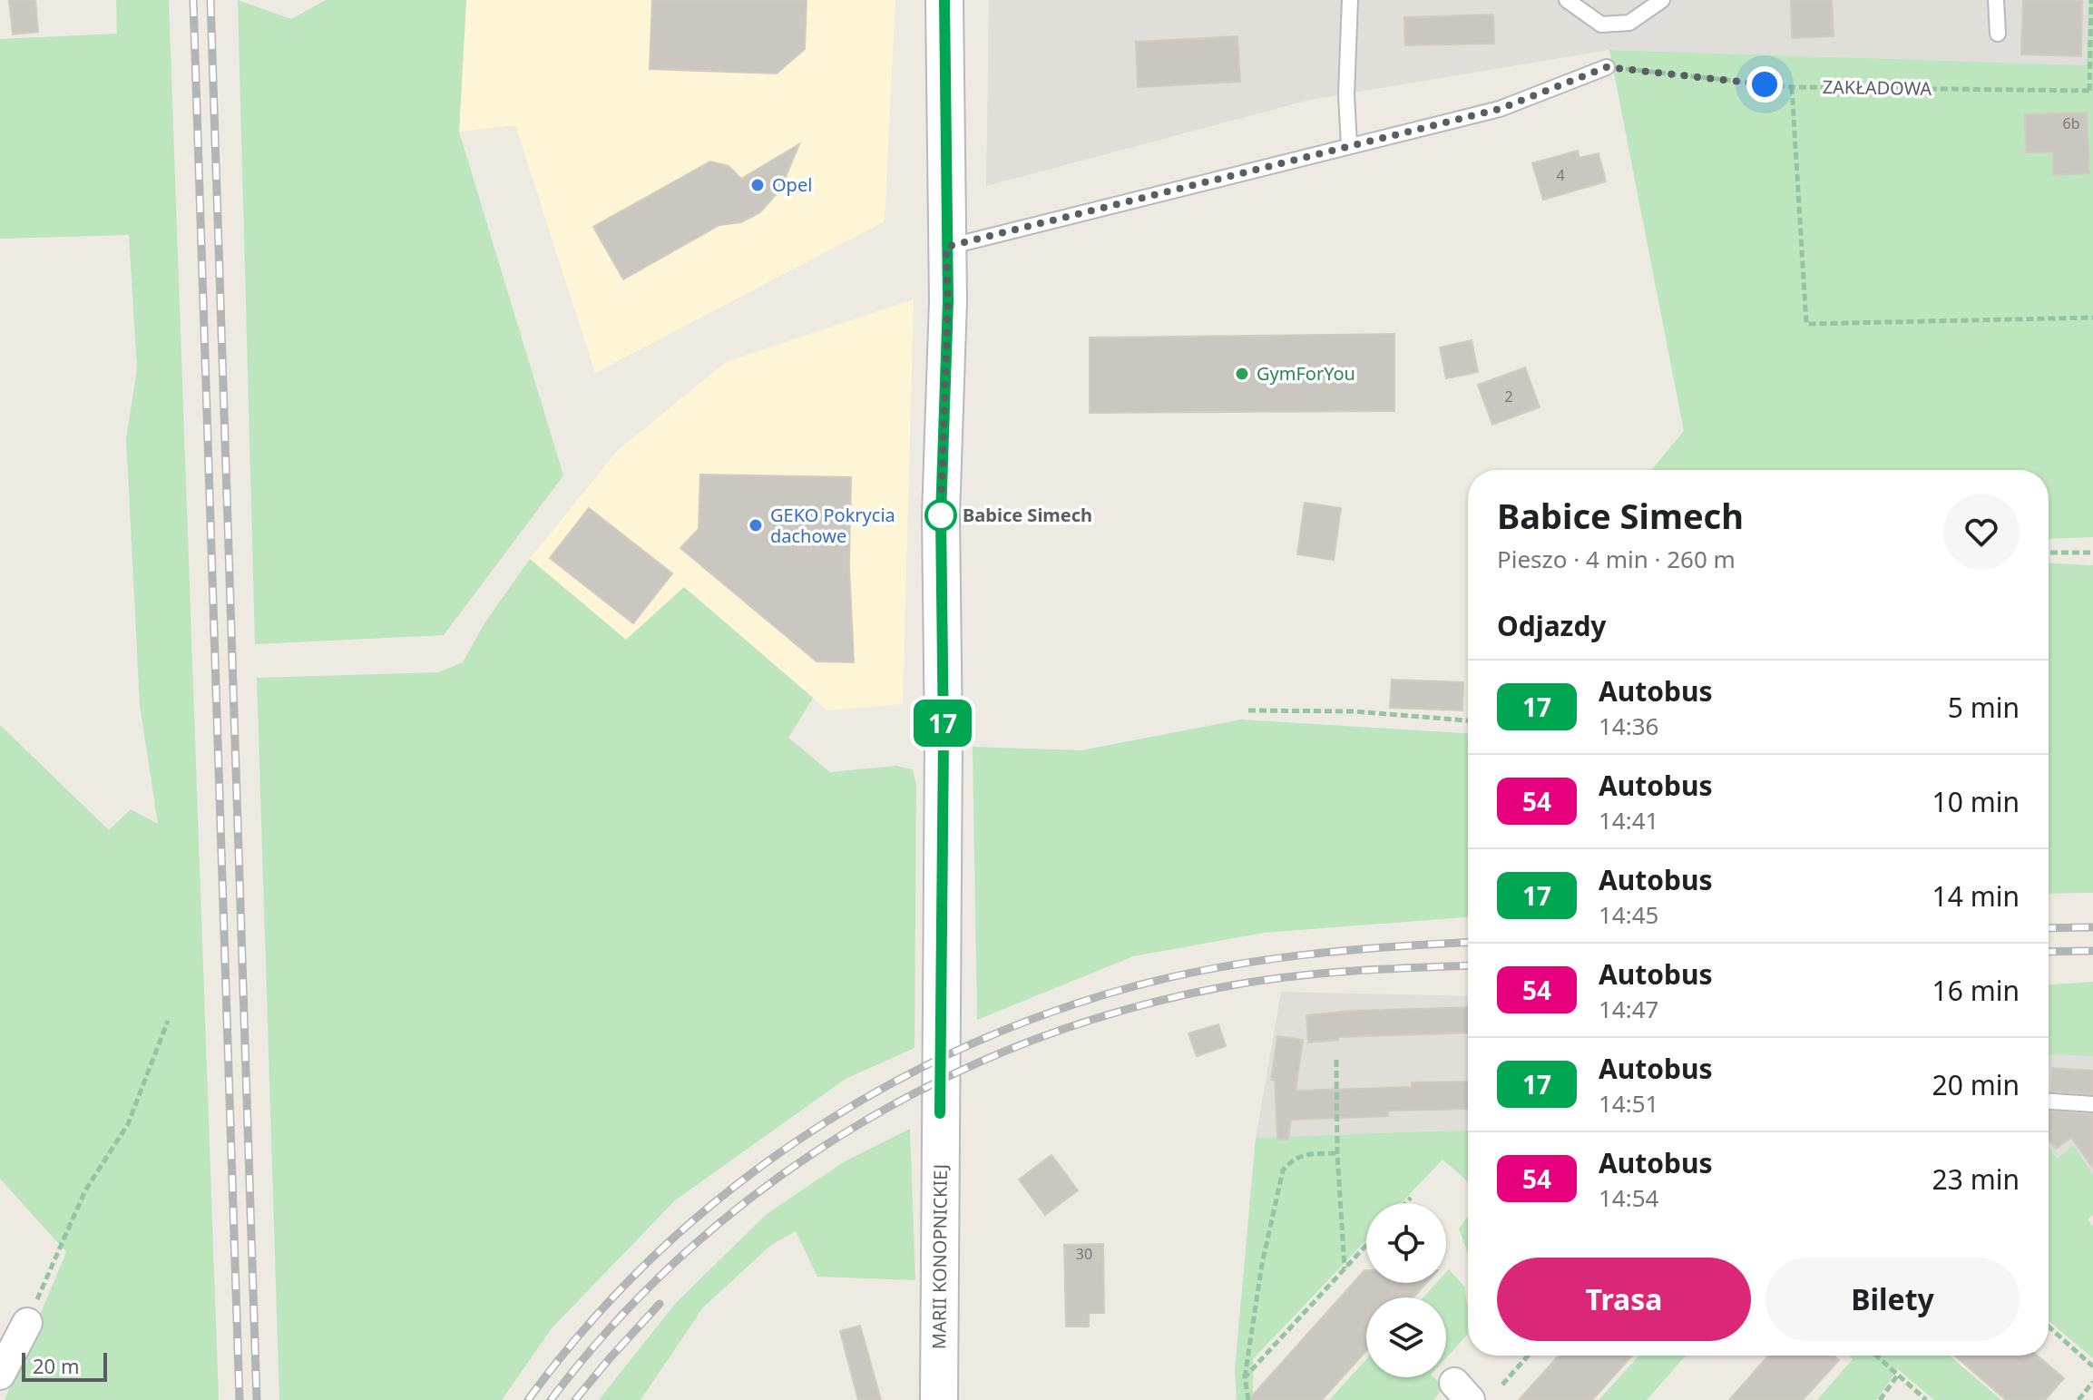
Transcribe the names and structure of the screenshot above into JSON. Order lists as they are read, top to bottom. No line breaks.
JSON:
{"streets":{"street":["MARII KONOPNICKIEJ"],"path":["ZAKŁADOWA"]},"places":["Opel","GymForYou","Babice Simech","GEKO Pokrycia dachowe"],"lines":["bus line 17"],"house_numbers":["6b","4","2","30"],"scale_bar":"20 m","page":{"on_map":"17","heading":[["Babice Simech","Pieszo · 4 min · 260 m"],"Odjazdy"],"list":[{"mark":"17","name":"Autobus","note":"14:36","value":"5 min"},{"mark":"54","name":"Autobus","note":"14:41","value":"10 min"},{"mark":"17","name":"Autobus","note":"14:45","value":"14 min"},{"mark":"54","name":"Autobus","note":"14:47","value":"16 min"},{"mark":"17","name":"Autobus","note":"14:51","value":"20 min"},{"mark":"54","name":"Autobus","note":"14:54","value":"23 min"}],"buttons":["Trasa","Bilety"],"scale":"20 m"}}
